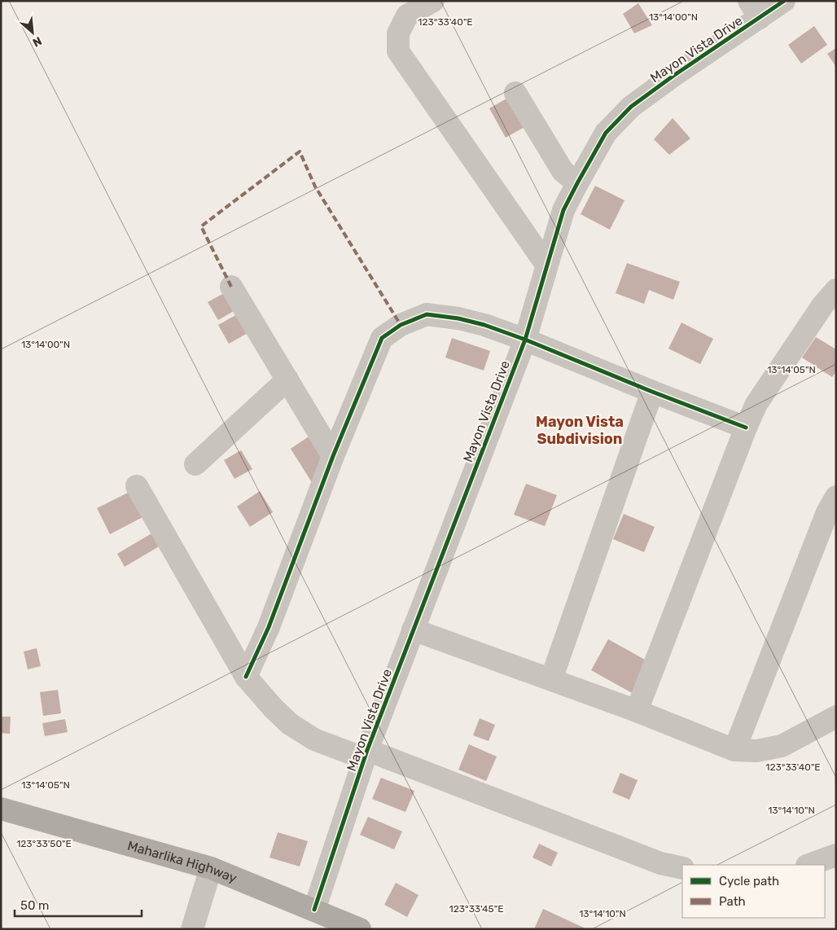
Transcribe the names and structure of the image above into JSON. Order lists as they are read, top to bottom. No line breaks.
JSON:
{"streets":{"highway":["Maharlika Highway"],"street":["Mayon Vista Drive"]},"crossings":[["Mayon Vista Drive","Maharlika Highway"]],"districts":["Mayon Vista Subdivision"],"legend":["Cycle path","Path"],"scale_bar":"50 m","north":"bottom right","coordinates":["13°14'00\"N","123°33'40\"E","13°14'05\"N","13°14'10\"N","123°33'50\"E","123°33'45\"E"]}
